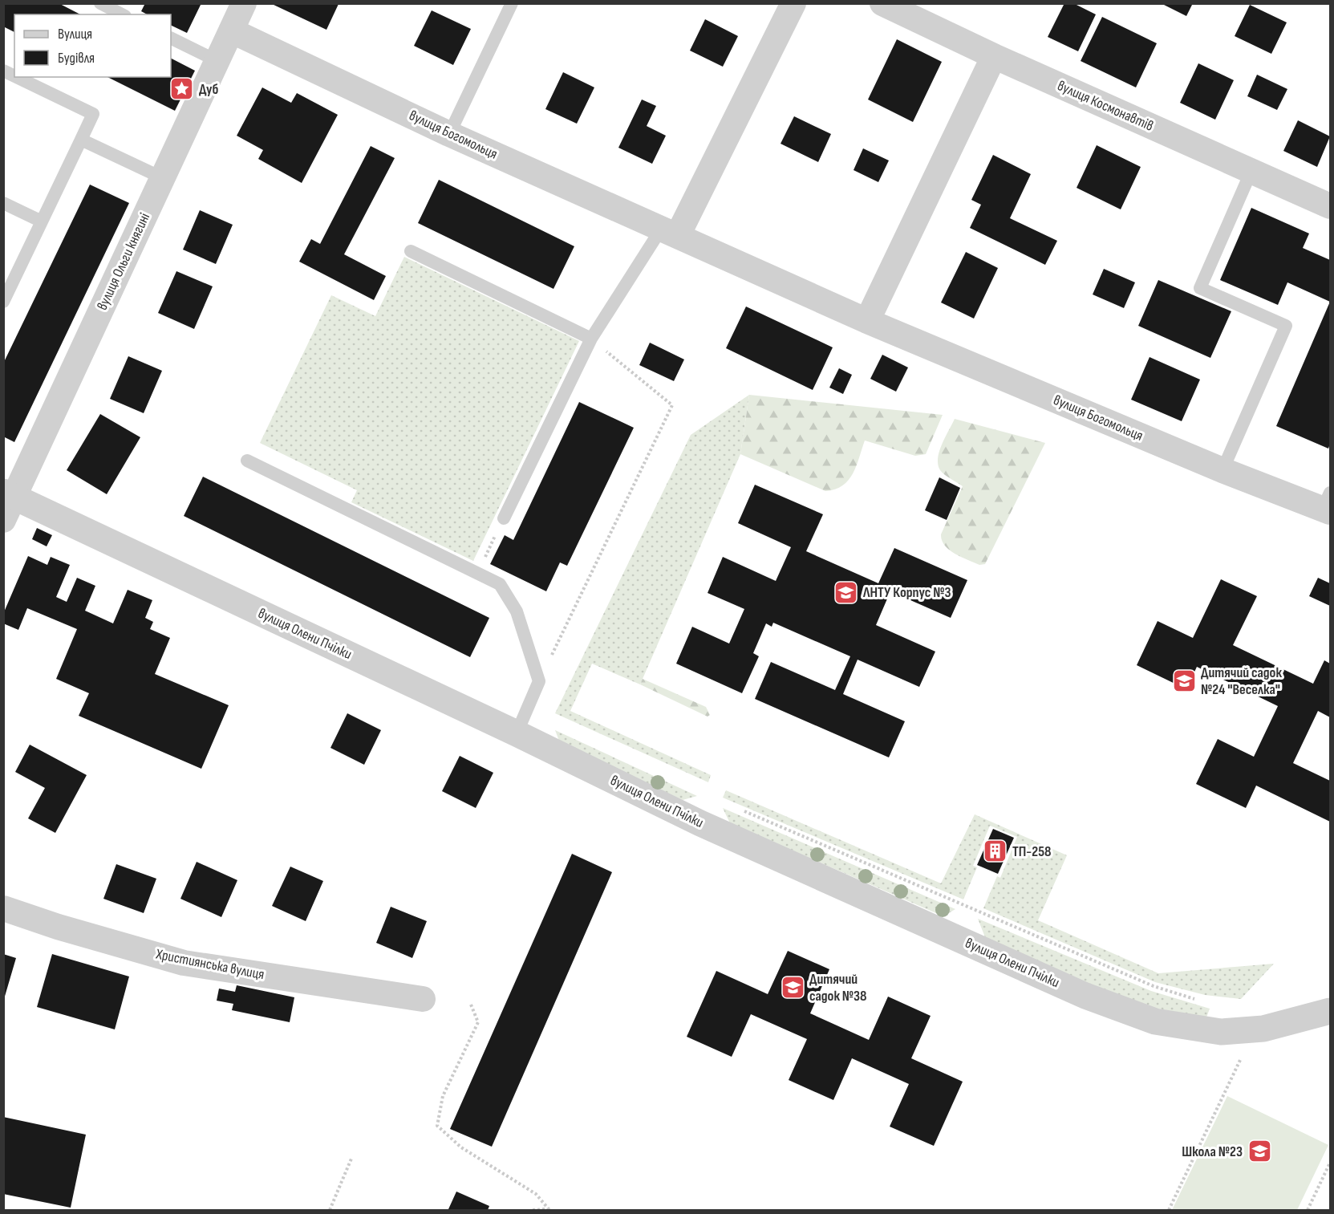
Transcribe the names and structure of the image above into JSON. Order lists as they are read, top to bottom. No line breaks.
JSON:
{"streets":{"street":["вулиця Космонавтів","вулиця Богомольця","вулиця Ольги княгині","вулиця Олени Пчілки","Християнська вулиця"]},"crossings":[["вулиця Богомольця","вулиця Ольги княгині"],["вулиця Ольги княгині","вулиця Олени Пчілки"]],"places":{"place":["Дуб"],"school or university":["ЛНТУ Корпус №3","Дитячий садок №24 \"Веселка\"","Дитячий садок №38","Школа №23"],"building":["ТП-258"]},"legend":["Вулиця","Будівля"]}
